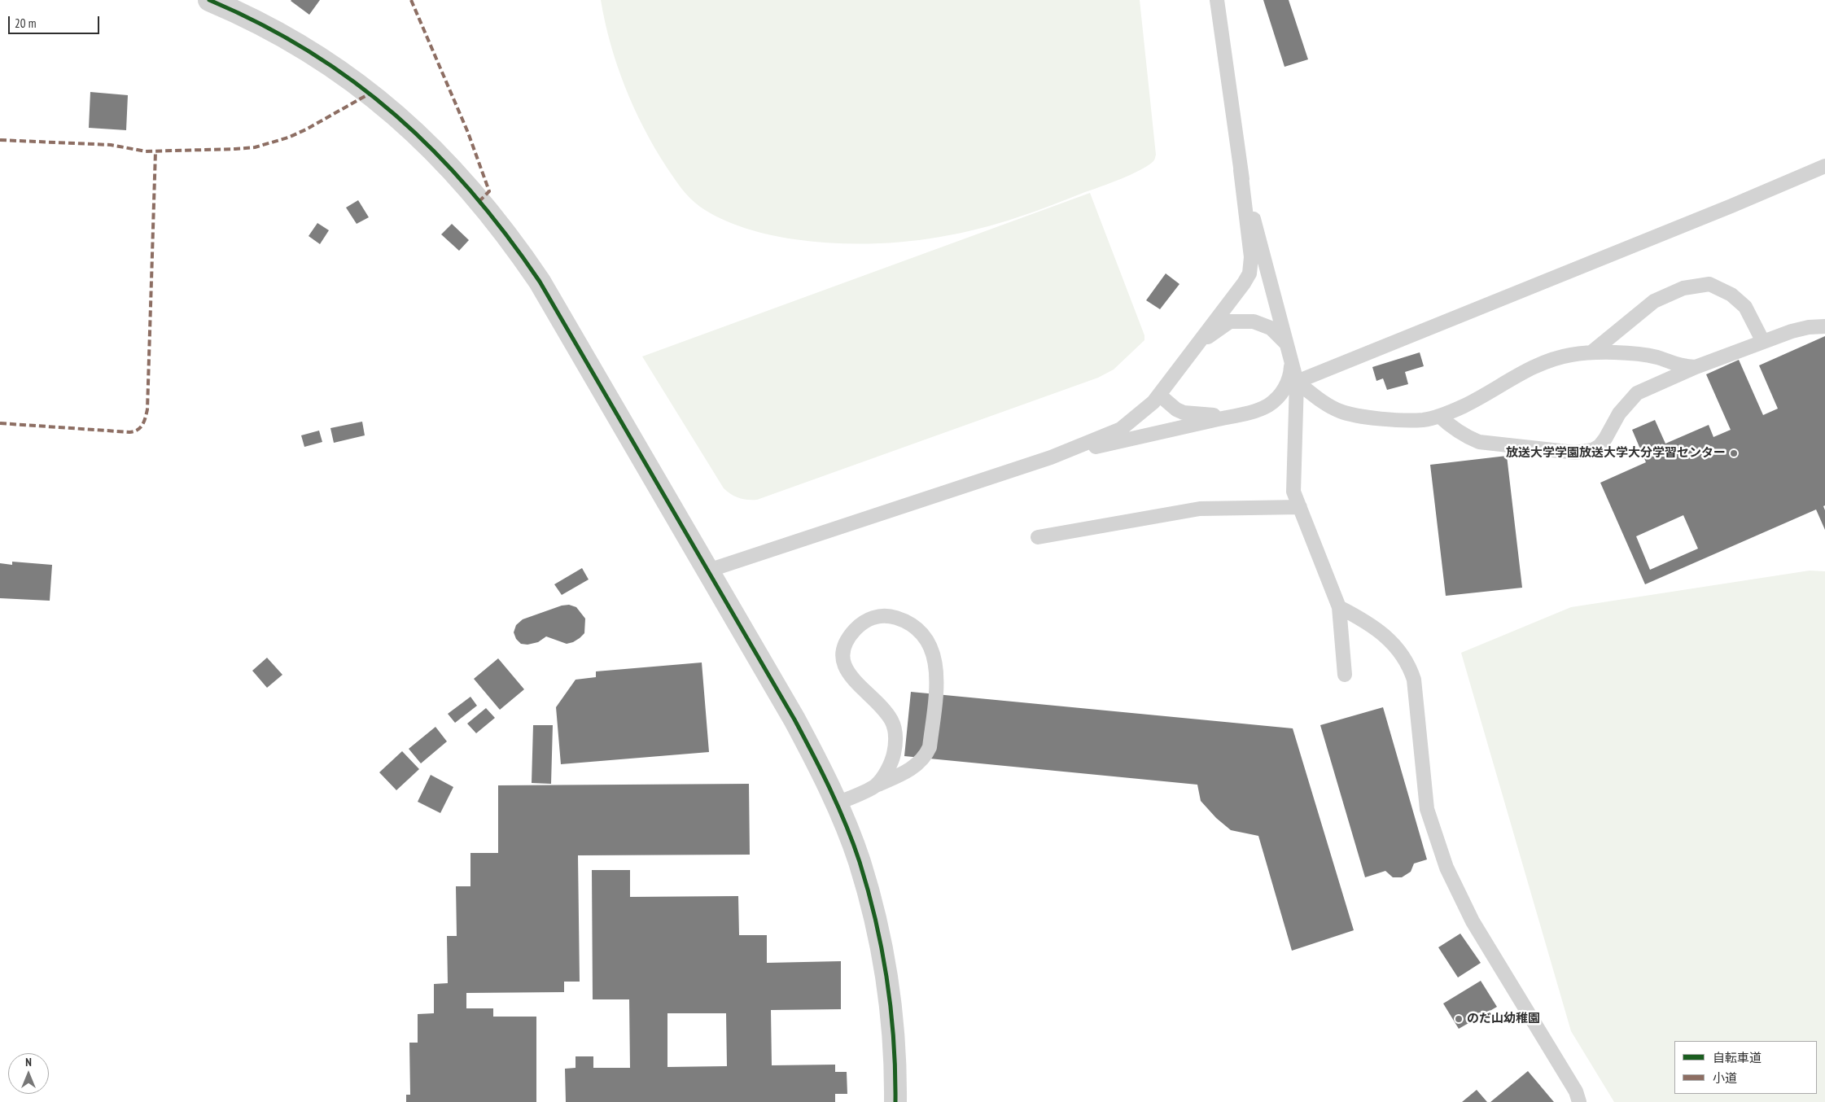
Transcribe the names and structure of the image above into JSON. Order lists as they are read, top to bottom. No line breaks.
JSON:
{"places":["放送大学学園放送大学大分学習センター","のだ山幼稚園"],"legend":["自転車道","小道"],"scale_bar":"20 m","north":"top"}
